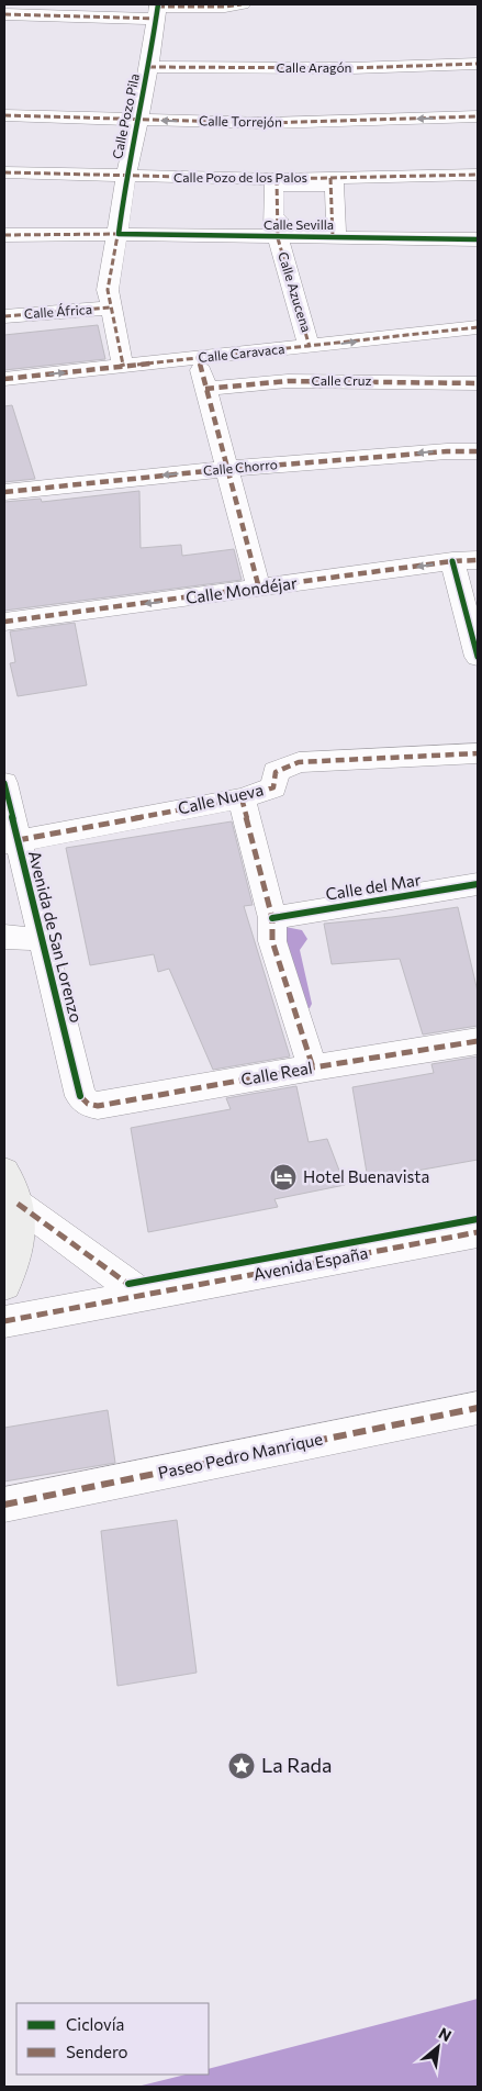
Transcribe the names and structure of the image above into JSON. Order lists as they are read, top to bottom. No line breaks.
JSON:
{"streets":{"street":["Calle Aragón","Calle Pozo Pila","Calle Torrejón","Calle Pozo de los Palos","Calle Sevilla","Calle Azucena","Calle África","Calle Caravaca","Calle Cruz","Calle Chorro","Calle Mondéjar","Calle Nueva","Calle del Mar","Avenida de San Lorenzo","Calle Real","Avenida España","Paseo Pedro Manrique"]},"crossings":[["Calle Aragón","Calle Pozo Pila"],["Calle Pozo Pila","Calle Torrejón"],["Calle Pozo Pila","Calle Pozo de los Palos"],["Calle Pozo Pila","Calle Sevilla"],["Calle Pozo Pila","Calle África"],["Calle Pozo Pila","Calle Caravaca"],["Calle Pozo de los Palos","Calle Azucena"],["Calle Sevilla","Calle Azucena"],["Calle Azucena","Calle Caravaca"],["Calle Nueva","Avenida de San Lorenzo"],["Avenida de San Lorenzo","Calle Real"]],"one_way":["Calle Torrejón","Calle Caravaca","Calle Chorro","Calle Mondéjar"],"places":{"hotel":["Hotel Buenavista"],"place":["La Rada"]},"legend":["Ciclovía","Sendero"],"north":"top right"}
